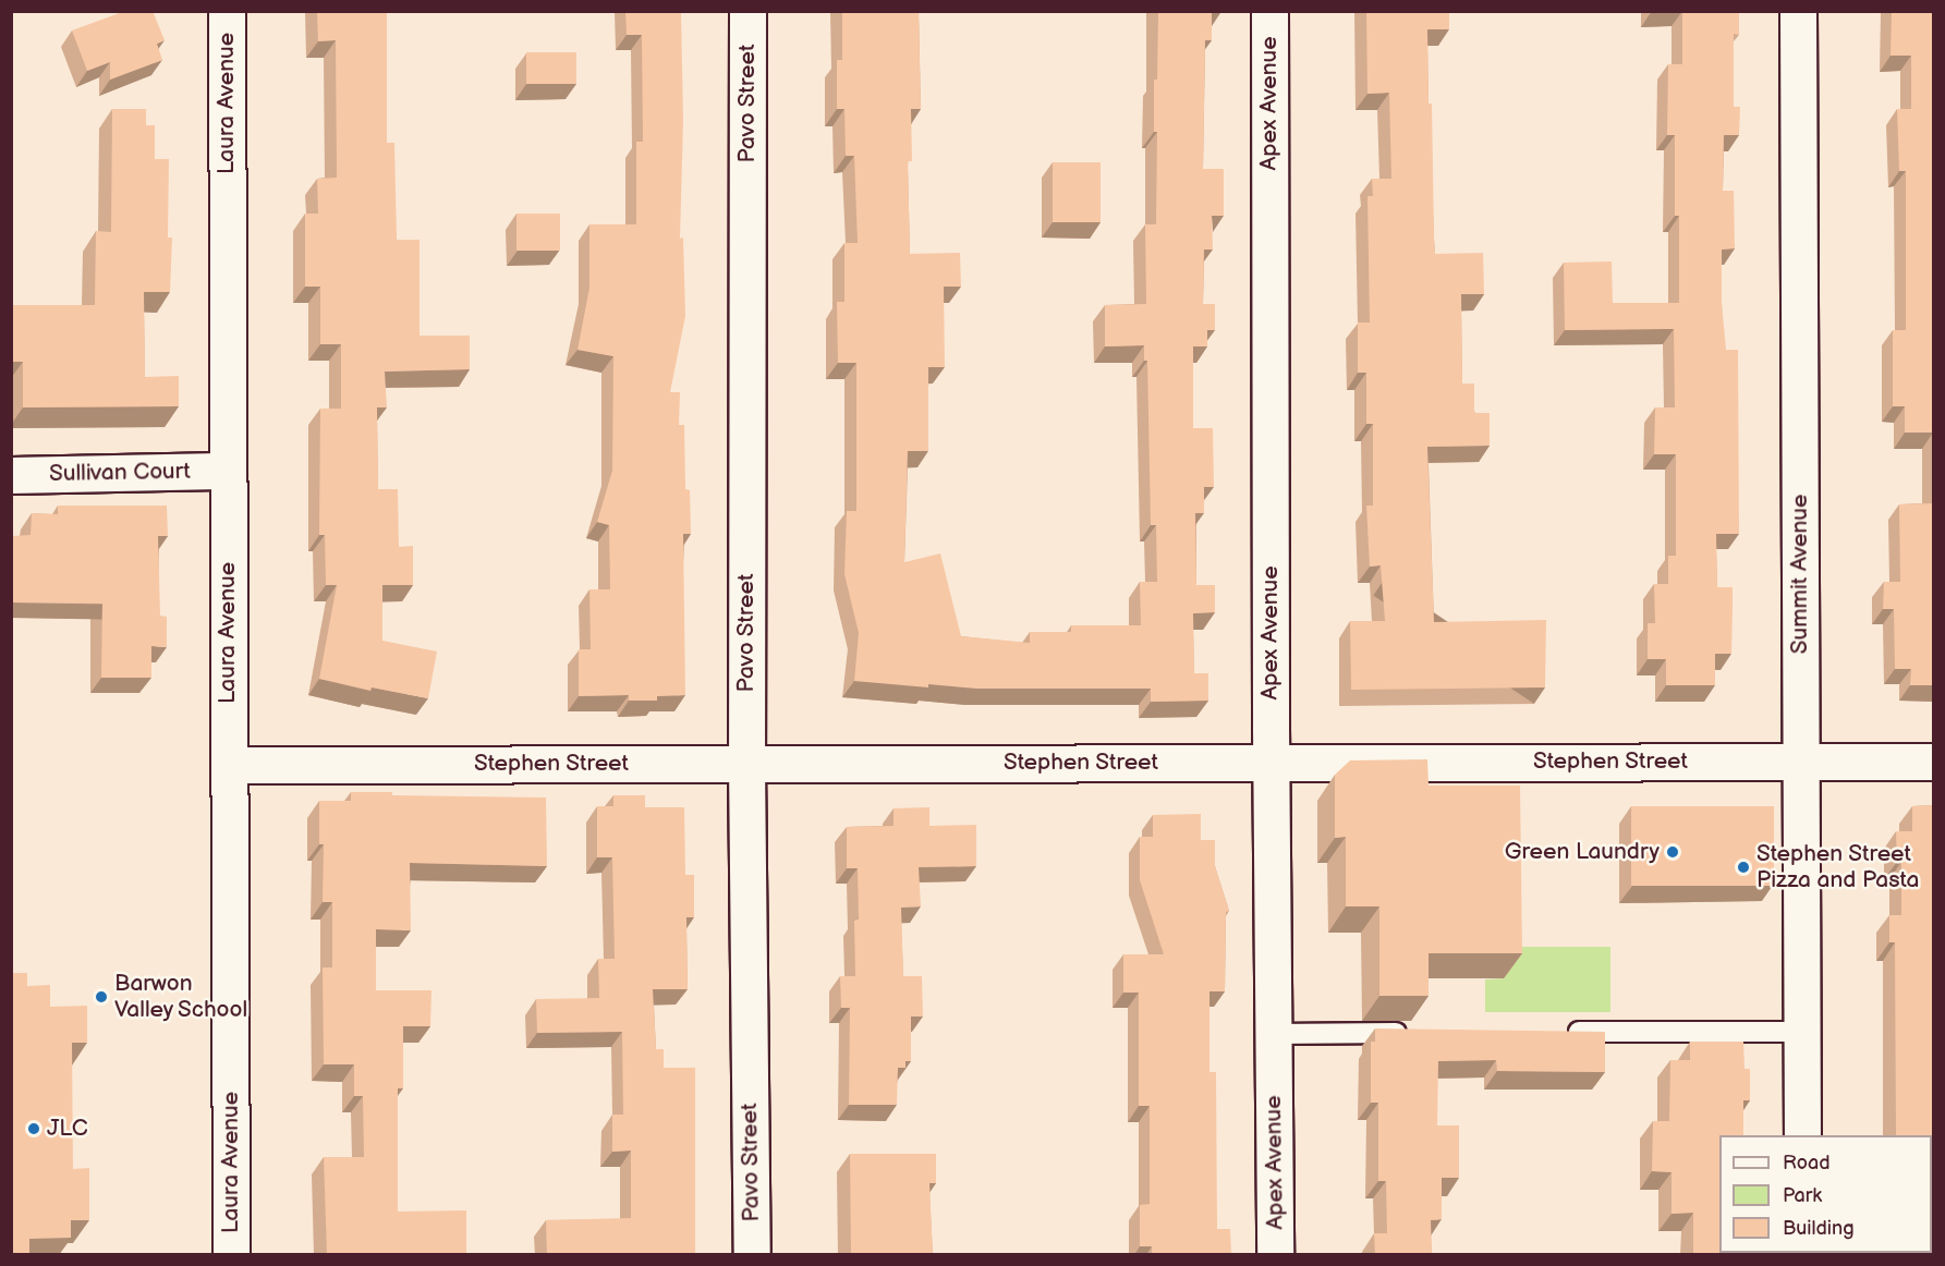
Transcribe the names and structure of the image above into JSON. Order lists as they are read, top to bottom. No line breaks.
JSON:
{"streets":{"street":["Laura Avenue","Pavo Street","Apex Avenue","Sullivan Court","Summit Avenue","Stephen Street"]},"crossings":[["Laura Avenue","Sullivan Court"],["Laura Avenue","Stephen Street"],["Pavo Street","Stephen Street"],["Apex Avenue","Stephen Street"],["Summit Avenue","Stephen Street"]],"places":["Green Laundry","Stephen Street Pizza and Pasta","Barwon Valley School","JLC"],"legend":["Road","Park","Building"]}
